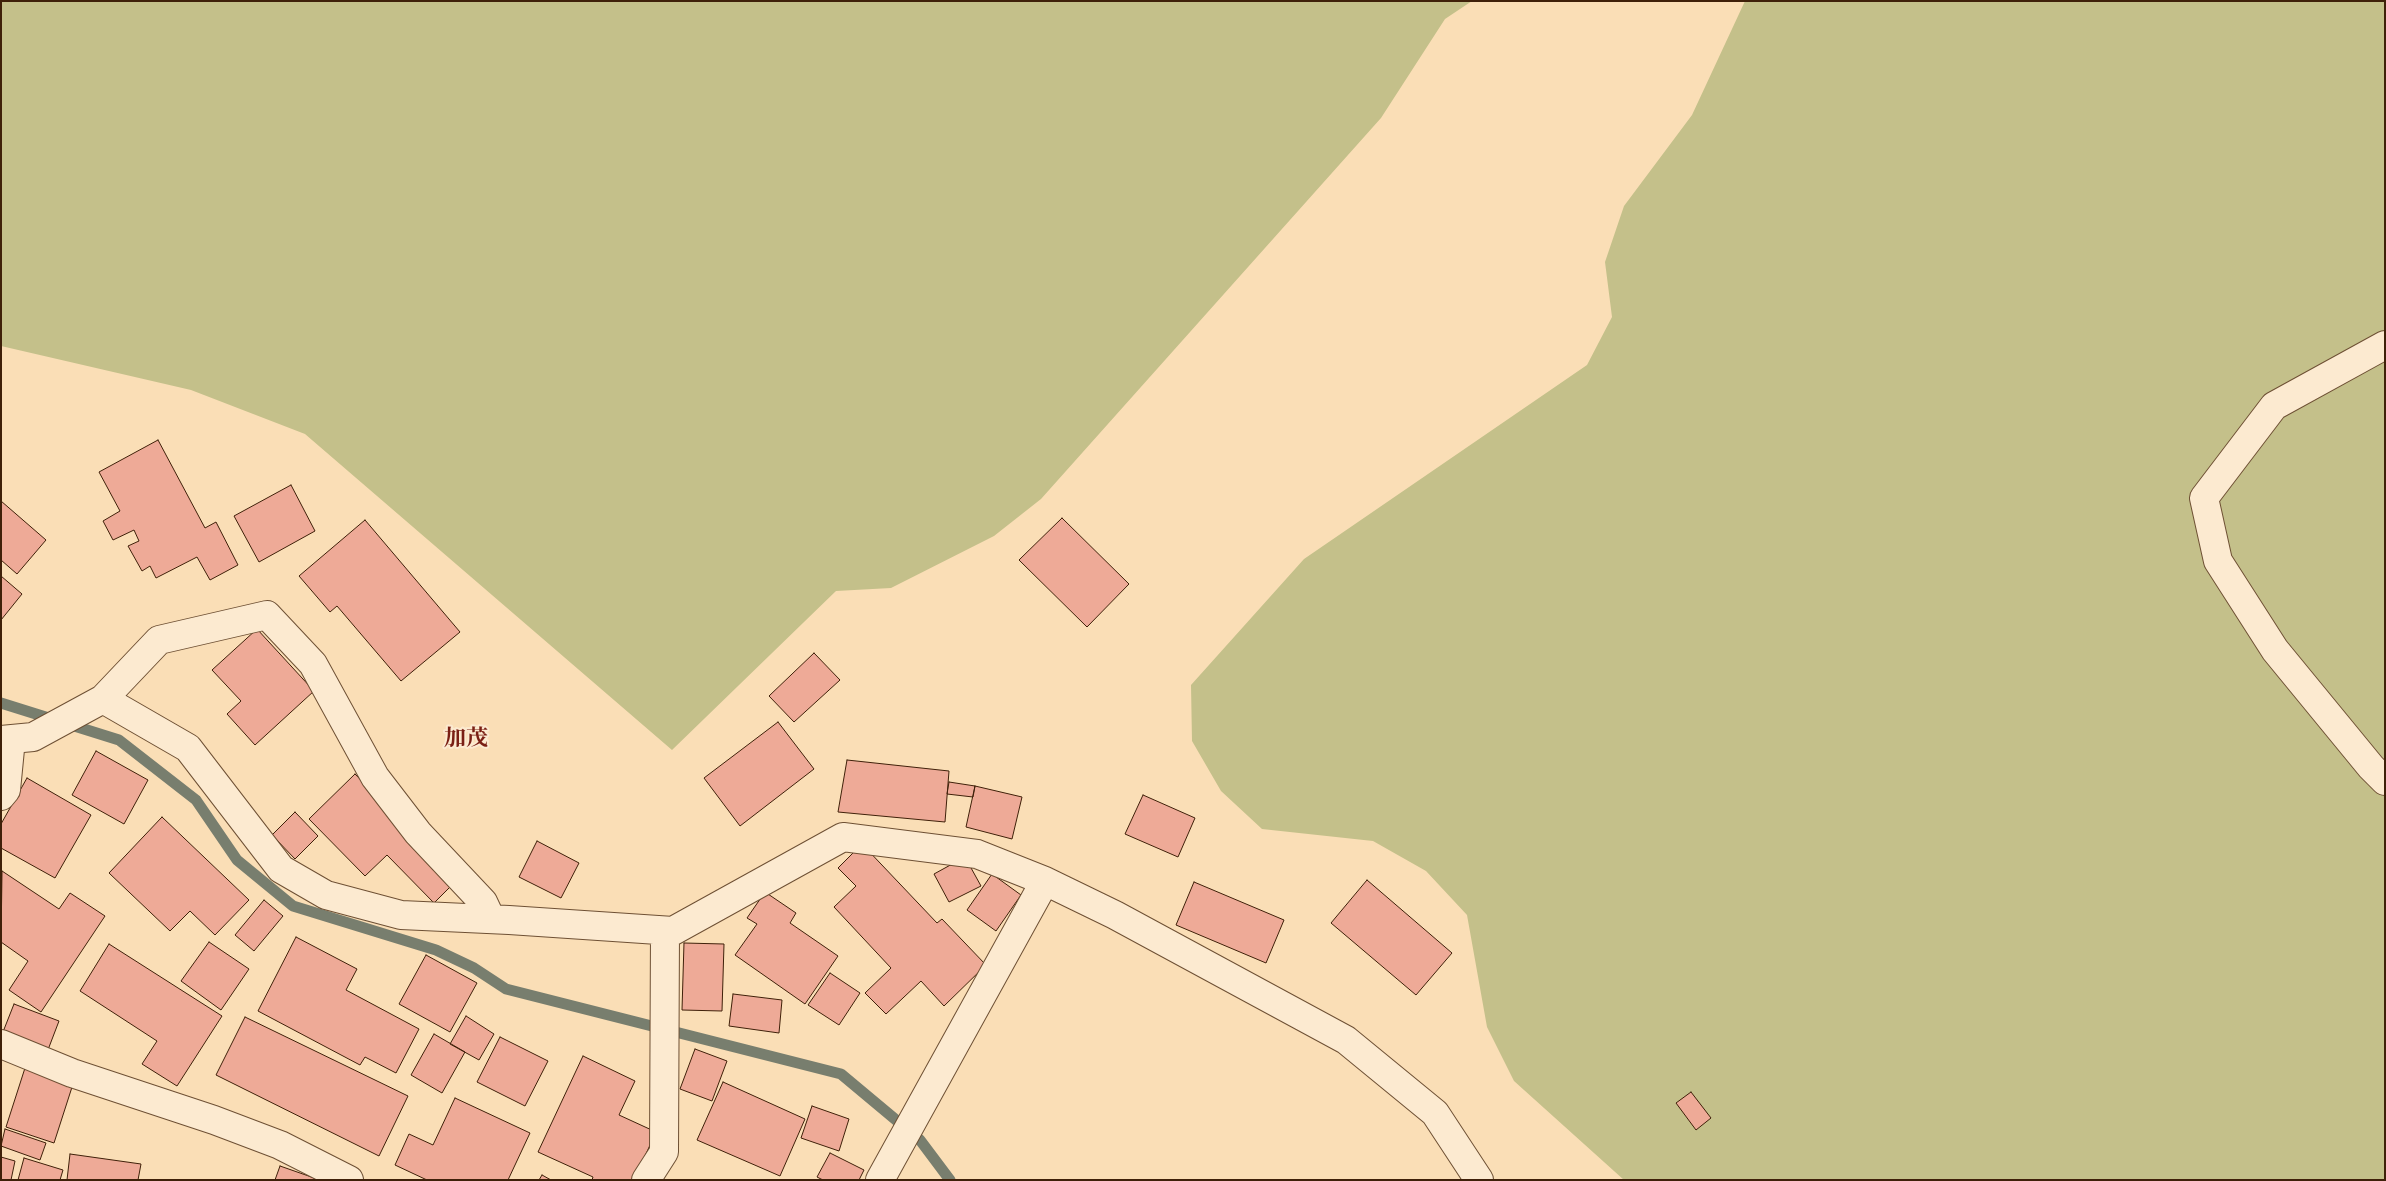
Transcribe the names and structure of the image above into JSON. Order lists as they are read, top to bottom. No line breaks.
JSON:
{"districts":["加茂"]}
